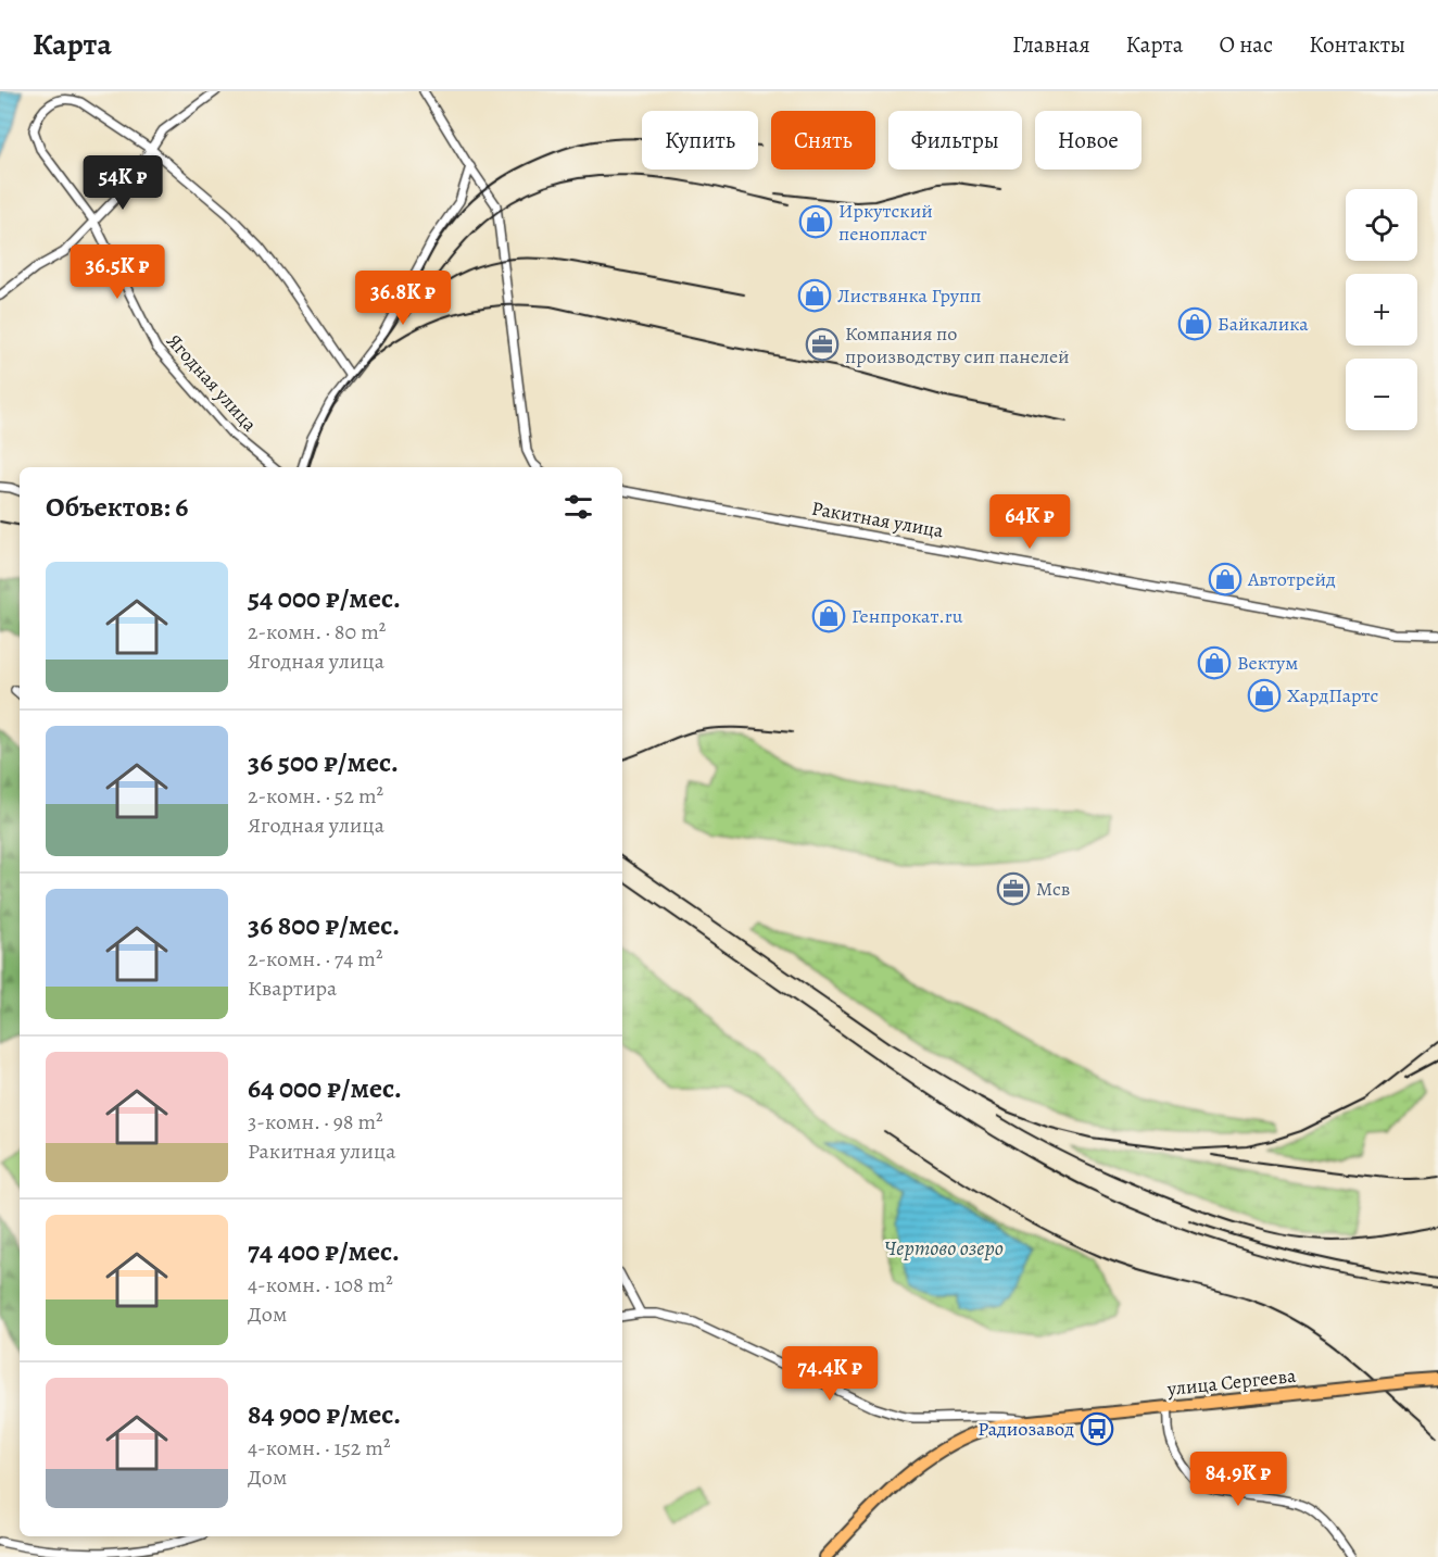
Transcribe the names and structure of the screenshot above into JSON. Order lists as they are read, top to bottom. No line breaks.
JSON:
{"streets":{"main road":["улица Сергеева"],"street":["Ягодная улица","Ракитная улица"]},"water":["Чертово озеро"],"places":{"shop":["Иркутский пенопласт","Листвянка Групп","Байкалика","Автотрейд","Генпрокат.ru","Вектум","ХардПартс"],"office":["Компания по производству сип панелей","Мсв"],"bus stop":["Радиозавод"]},"page":{"header":"Карта","nav":["Главная","Карта","О нас","Контакты"],"chip":["Купить","Снять","Фильтры","Новое"],"price":["54K ₽","36.5K ₽","36.8K ₽","64K ₽","74.4K ₽","84.9K ₽"],"map_buttons":["+","−"],"heading":"Объектов: 6","list":[{"name":"54 000 ₽/мес.","note":"2-комн. · 80 m² · Ягодная улица"},{"name":"36 500 ₽/мес.","note":"2-комн. · 52 m² · Ягодная улица"},{"name":"36 800 ₽/мес.","note":"2-комн. · 74 m² · Квартира"},{"name":"64 000 ₽/мес.","note":"3-комн. · 98 m² · Ракитная улица"},{"name":"74 400 ₽/мес.","note":"4-комн. · 108 m² · Дом"},{"name":"84 900 ₽/мес.","note":"4-комн. · 152 m² · Дом"}]}}
